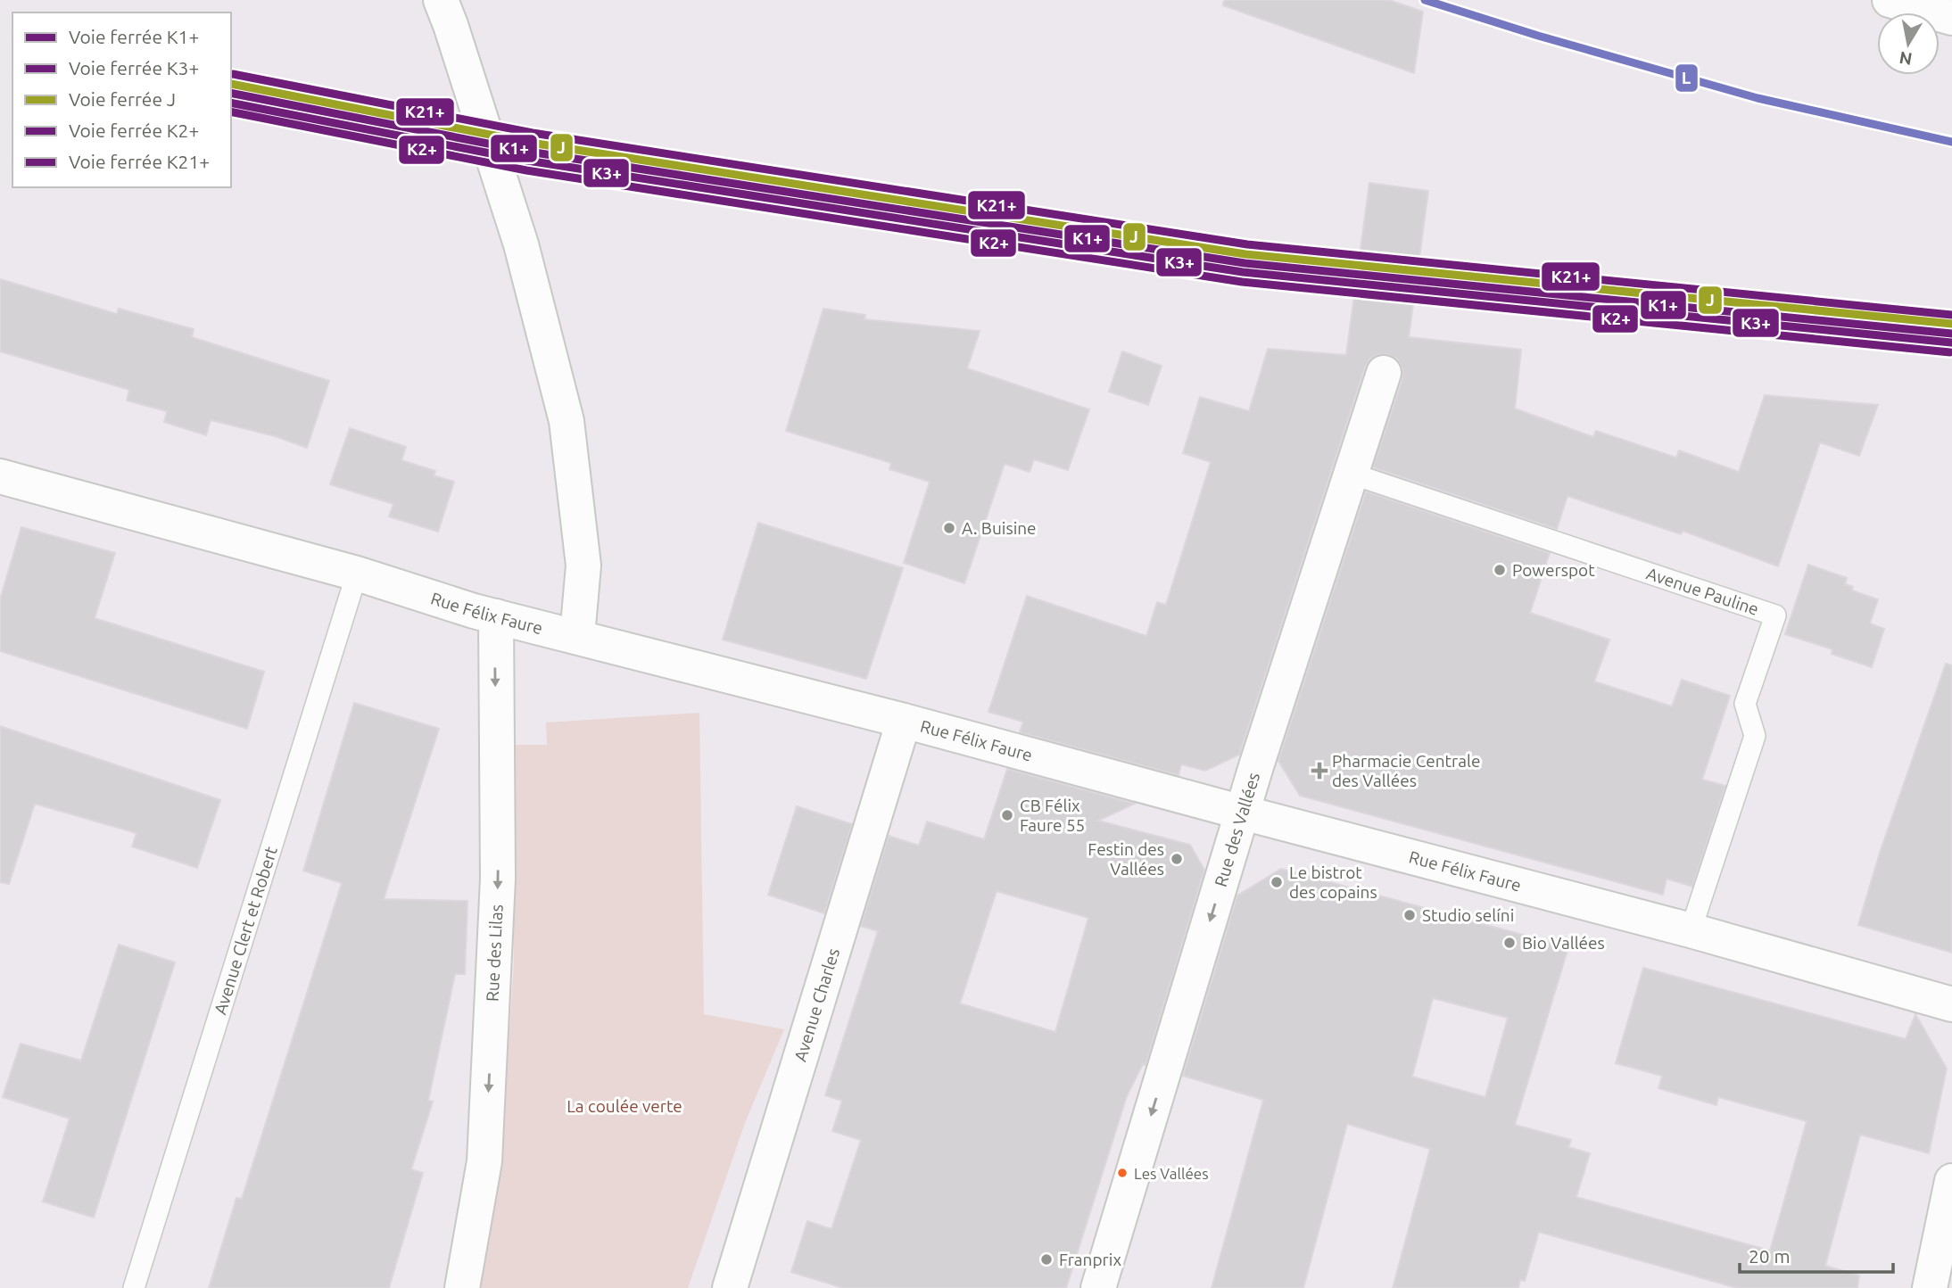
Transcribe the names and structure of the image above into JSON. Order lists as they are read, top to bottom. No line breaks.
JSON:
{"streets":{"street":["Rue Félix Faure","Rue des Vallées","Rue des Lilas","Avenue Charles"],"lane":["Avenue Pauline","Avenue Clert et Robert"]},"crossings":[["Avenue Pauline","Rue Félix Faure"],["Avenue Pauline","Rue des Vallées"],["Rue Félix Faure","Rue des Vallées"],["Rue Félix Faure","Avenue Clert et Robert"],["Rue Félix Faure","Rue des Lilas"],["Rue Félix Faure","Avenue Charles"]],"one_way":["Rue des Vallées","Rue des Lilas"],"parks":["La coulée verte"],"places":{"other":["A. Buisine","Powerspot","CB Félix Faure 55","Festin des Vallées","Le bistrot des copains","Studio selíni","Bio Vallées","Les Vallées","Franprix"],"health":["Pharmacie Centrale des Vallées"]},"lines":["transit line L","rail line K21+","rail line J","rail line K1+","rail line K3+","rail line K2+"],"legend":["Voie ferrée K1+","Voie ferrée K3+","Voie ferrée J","Voie ferrée K2+","Voie ferrée K21+"],"scale_bar":"20 m","north":"bottom"}
